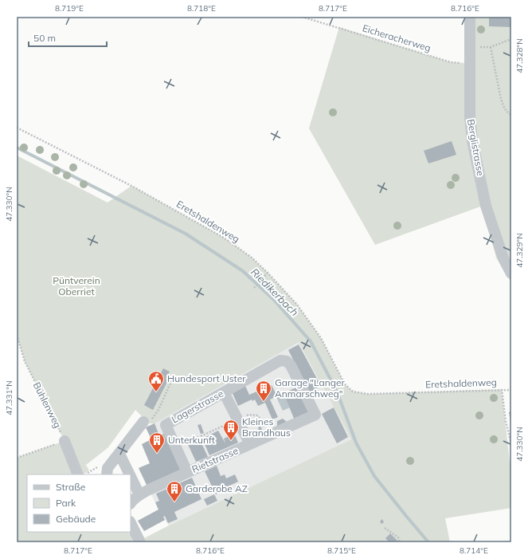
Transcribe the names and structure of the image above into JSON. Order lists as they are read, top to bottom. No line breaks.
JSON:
{"streets":{"street":["Berglistrasse","Lagerstrasse","Rietstrasse"],"path":["Eicheracherweg","Eretshaldenweg","Bühlenweg"]},"crossings":[["Lagerstrasse","Rietstrasse"]],"water":["Riedikerbach"],"parks":["Püntverein Oberriet"],"places":{"public building":["Hundesport Uster"],"building":["Garage \"Langer Anmarschweg\"","Kleines Brandhaus","Unterkunft","Garderobe AZ"]},"legend":["Straße","Park","Gebäude"],"scale_bar":"50 m","coordinates":["8.719°E","8.718°E","8.717°E","8.716°E","47.328°N","47.330°N","47.329°N","47.331°N","8.715°E","8.714°E"]}
